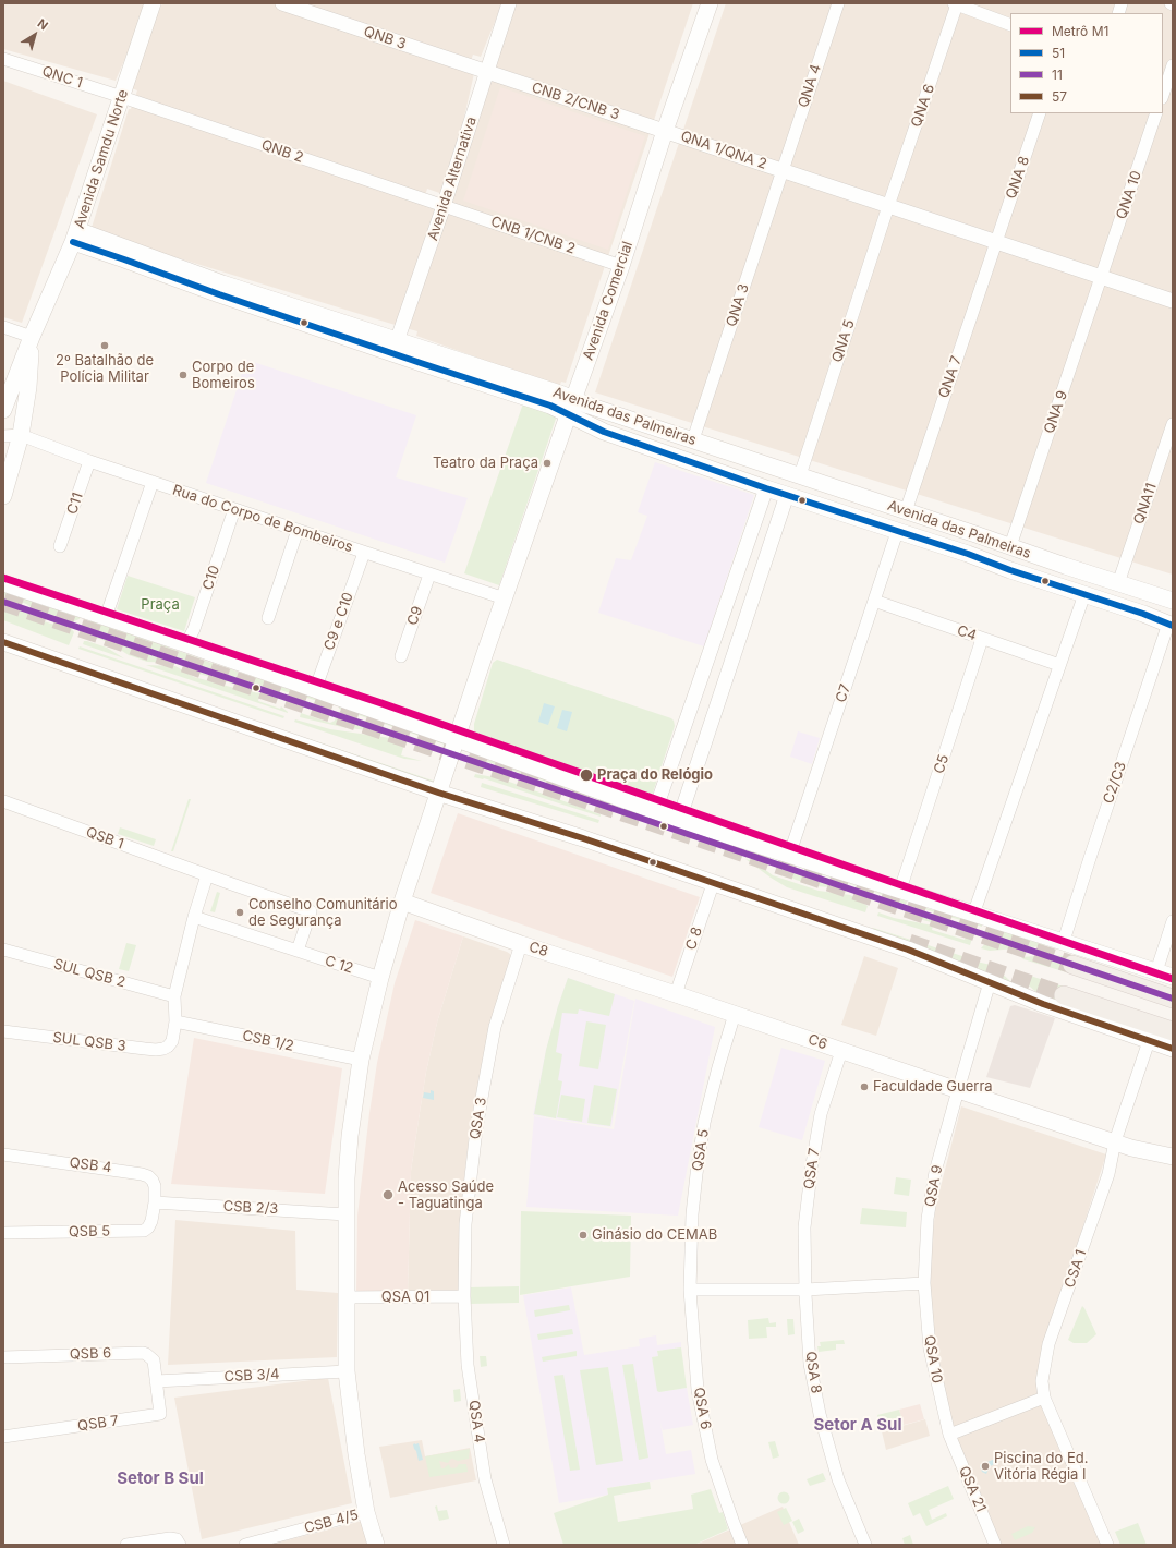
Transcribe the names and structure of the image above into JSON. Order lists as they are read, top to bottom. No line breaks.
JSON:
{"streets":{"main road":["Avenida Samdu Norte","Avenida Comercial","Avenida das Palmeiras","C8","C6"],"street":["QNB 3","QNC 1","QNA 4","CNB 2/CNB 3","QNA 6","QNA 1/QNA 2","QNB 2","QNA 8","Avenida Alternativa","QNA 10","CNB 1/CNB 2","QNA 3","QNA 5","QNA 7","QNA 9","C11","QNA11","Rua do Corpo de Bombeiros","C10","C9","C9 e C10","C4","C7","C5","C2/C3","QSB 1","C 8","C 12","SUL QSB 2","CSB 1/2","SUL QSB 3","QSA 3","QSA 5","QSB 4","QSA 7","QSA 9","CSB 2/3","QSB 5","CSA 1","QSA 01","QSB 6","QSA 10","QSA 8","CSB 3/4","QSA 6","QSA 4","QSB 7","QSA 21","CSB 4/5"]},"crossings":[["QNB 3","CNB 2/CNB 3"],["QNB 3","Avenida Alternativa"],["QNC 1","QNB 2"],["QNC 1","Avenida Samdu Norte"],["QNA 4","QNA 1/QNA 2"],["QNA 4","QNA 3"],["CNB 2/CNB 3","QNA 1/QNA 2"],["CNB 2/CNB 3","Avenida Alternativa"],["CNB 2/CNB 3","Avenida Comercial"],["QNA 6","QNA 1/QNA 2"],["QNA 6","QNA 5"],["QNA 1/QNA 2","QNA 8"],["QNA 1/QNA 2","QNA 10"],["QNA 1/QNA 2","Avenida Comercial"],["QNA 1/QNA 2","QNA 3"],["QNA 1/QNA 2","QNA 5"],["QNA 1/QNA 2","QNA 7"],["QNA 1/QNA 2","QNA 9"],["QNB 2","Avenida Samdu Norte"],["QNB 2","Avenida Alternativa"],["QNB 2","CNB 1/CNB 2"],["Avenida Samdu Norte","Avenida das Palmeiras"],["QNA 8","QNA 7"],["Avenida Alternativa","CNB 1/CNB 2"],["Avenida Alternativa","Avenida das Palmeiras"],["QNA 10","QNA 9"],["CNB 1/CNB 2","Avenida Comercial"],["Avenida Comercial","Avenida das Palmeiras"],["Avenida Comercial","Rua do Corpo de Bombeiros"],["QNA 3","Avenida das Palmeiras"],["QNA 5","Avenida das Palmeiras"],["QNA 7","Avenida das Palmeiras"],["QNA 9","Avenida das Palmeiras"],["Avenida das Palmeiras","QNA11"],["Avenida das Palmeiras","C7"],["Avenida das Palmeiras","C2/C3"],["C11","Rua do Corpo de Bombeiros"],["Rua do Corpo de Bombeiros","C10"],["Rua do Corpo de Bombeiros","C9"],["Rua do Corpo de Bombeiros","C9 e C10"],["C4","C7"],["C4","C5"],["QSB 1","C 12"],["C 8","C8"],["C 8","C6"],["C8","C6"],["C8","QSA 3"],["CSB 1/2","SUL QSB 3"],["C6","QSA 5"],["C6","QSA 7"],["C6","QSA 9"],["C6","CSA 1"],["QSA 3","QSA 01"],["QSA 3","QSA 4"],["QSA 5","QSA 6"],["QSB 4","CSB 2/3"],["QSB 4","QSB 5"],["QSA 7","QSA 8"],["QSA 9","QSA 10"],["CSB 2/3","QSB 5"],["QSA 01","QSA 4"],["QSB 6","CSB 3/4"],["QSB 6","QSB 7"],["QSA 10","QSA 21"],["CSB 3/4","QSB 7"]],"districts":["Setor A Sul","Setor B Sul"],"parks":["Praça"],"places":["2º Batalhão de Polícia Militar","Corpo de Bomeiros","Teatro da Praça","Praça do Relógio","Conselho Comunitário de Segurança","Faculdade Guerra","Acesso Saúde - Taguatinga","Ginásio do CEMAB","Piscina do Ed. Vitória Régia I"],"lines":["transit line 51","metro line M1","transit line 11","transit line 57"],"legend":["Metrô M1","51","11","57"],"north":"top right"}
